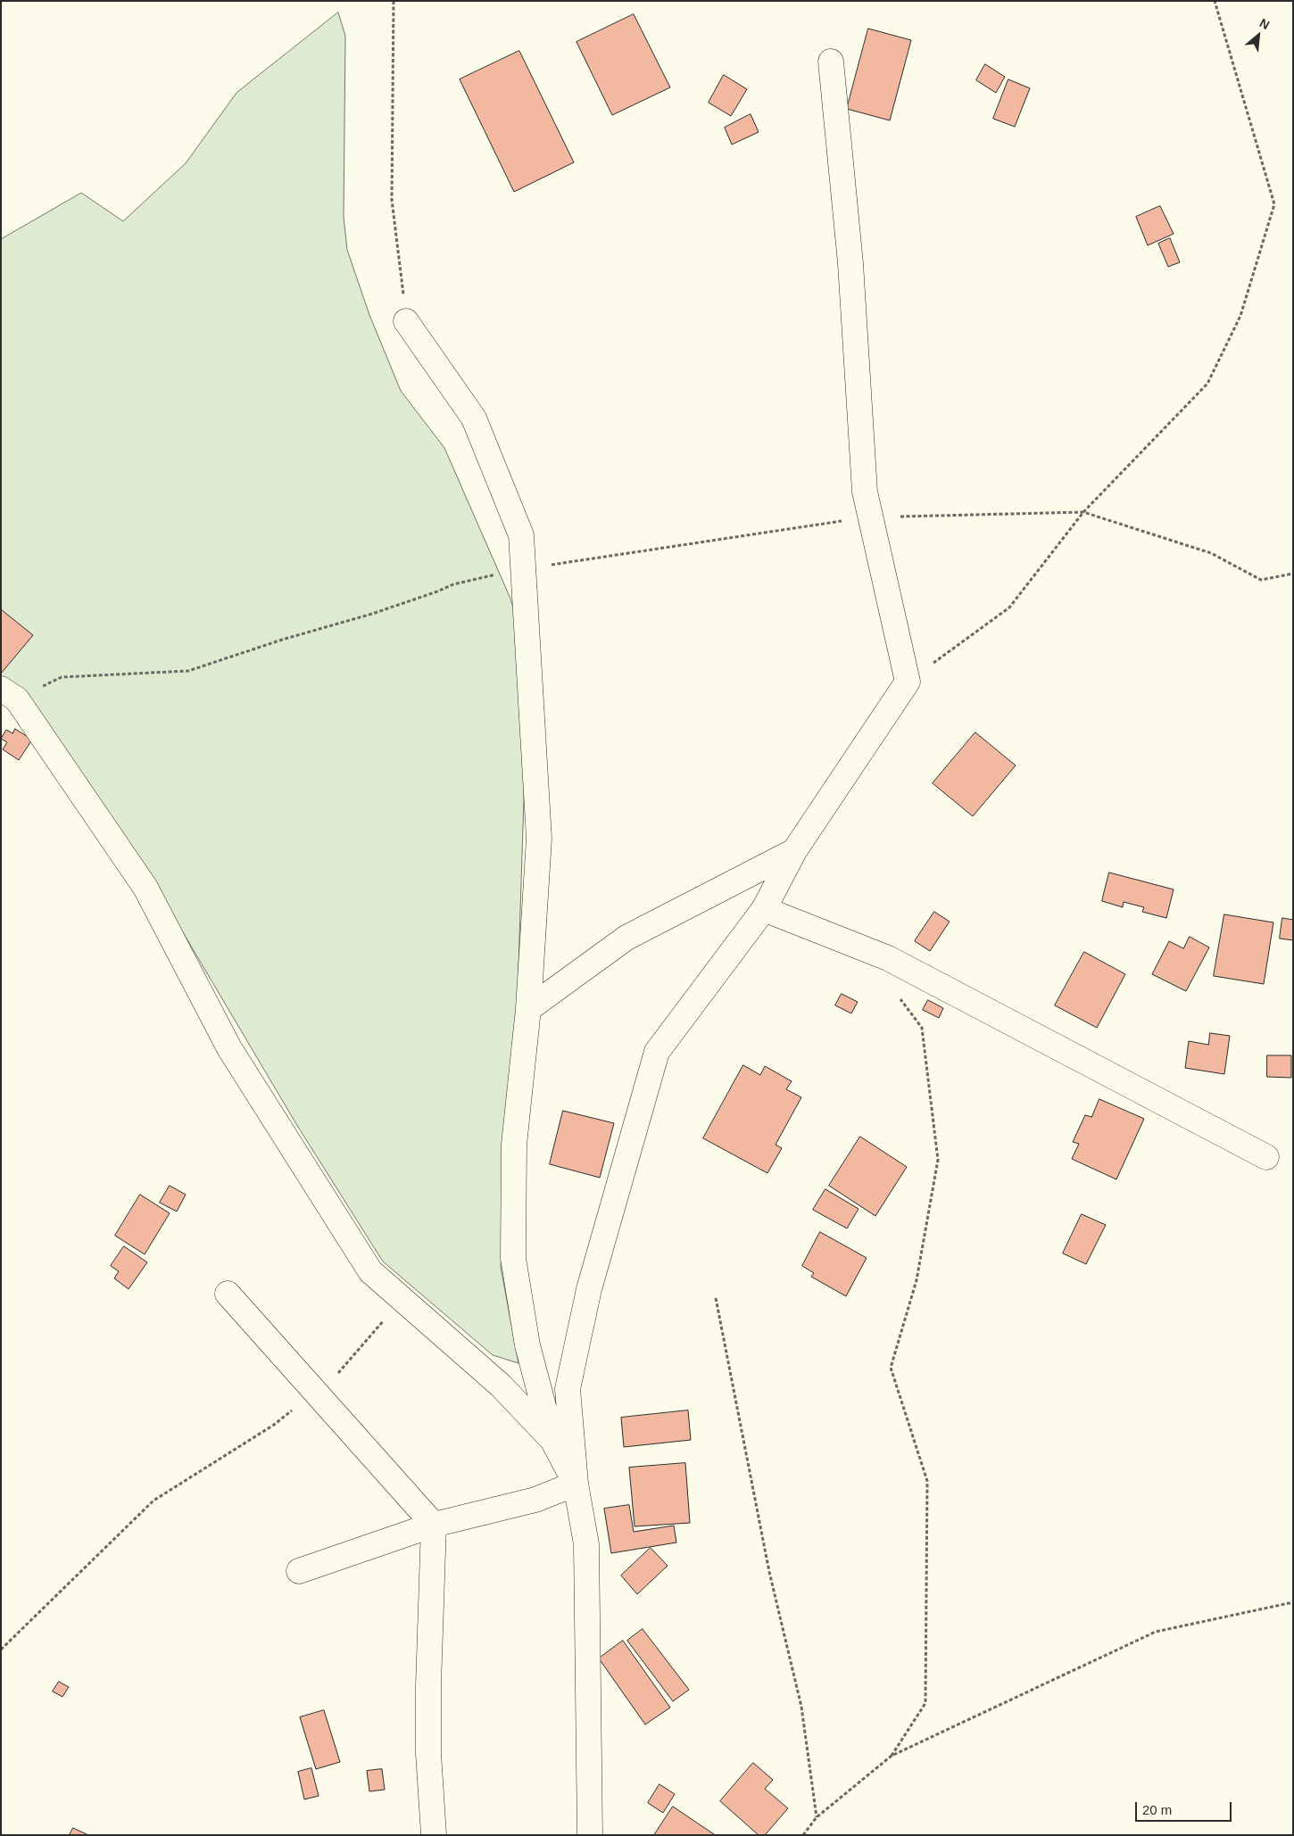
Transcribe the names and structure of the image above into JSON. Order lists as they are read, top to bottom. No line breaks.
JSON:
{"scale_bar":"20 m","north":"top right"}
